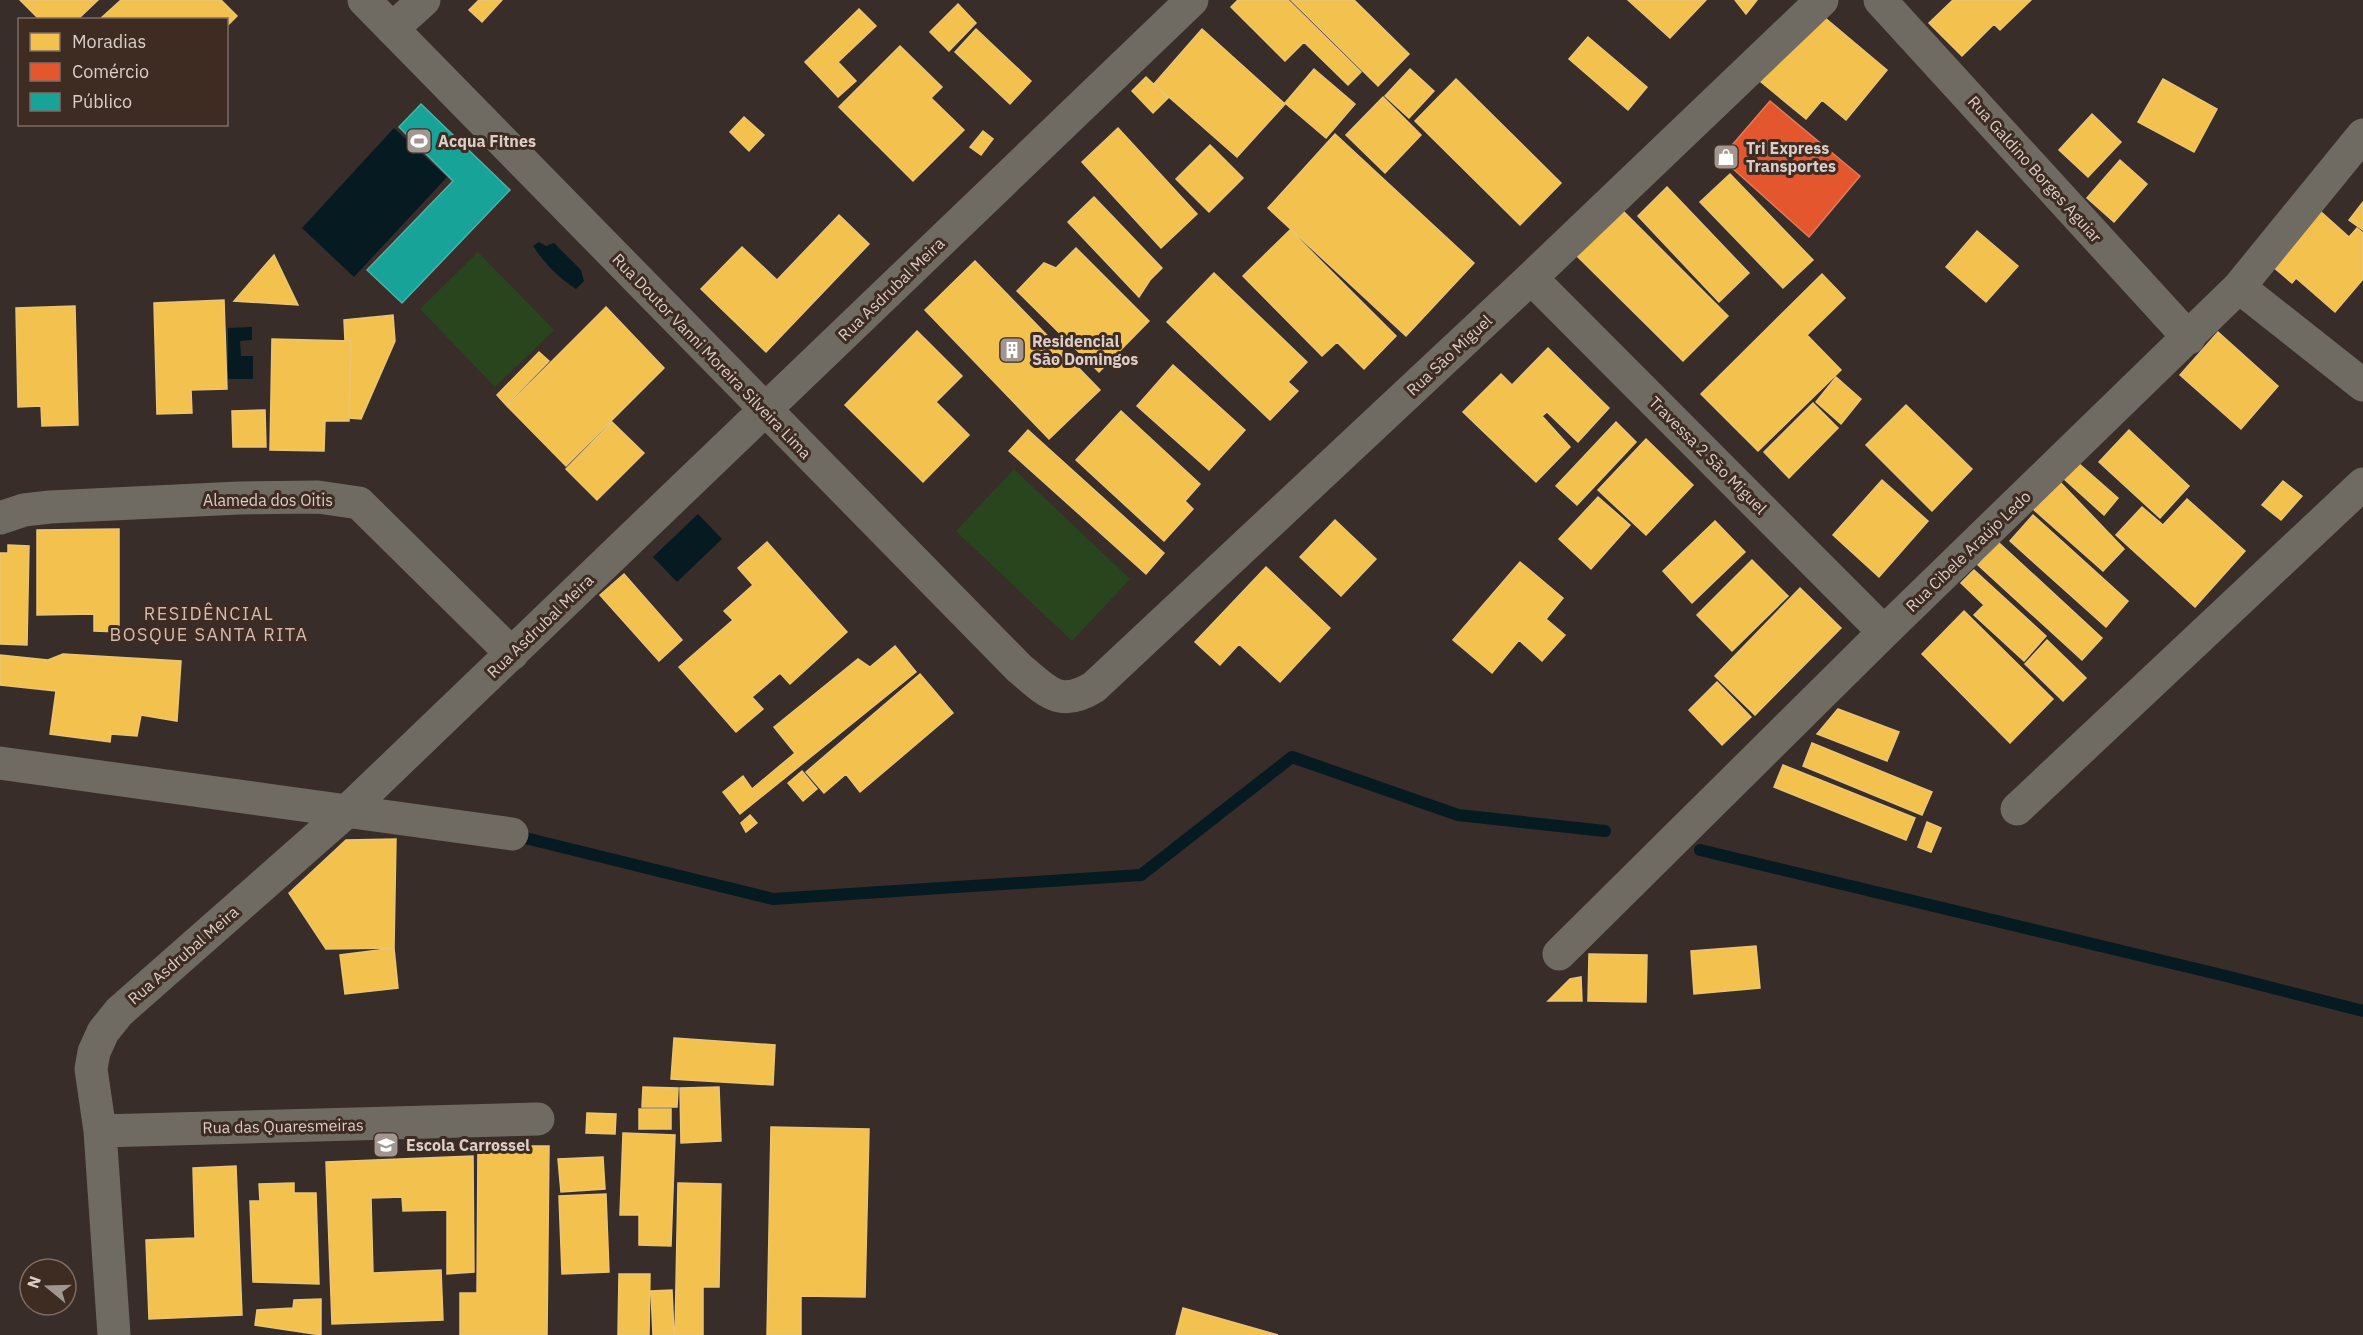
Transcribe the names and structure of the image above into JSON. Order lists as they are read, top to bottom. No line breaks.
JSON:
{"streets":{"street":["Rua Galdino Borges Aguiar","Rua Asdrubal Meira","Rua São Miguel","Rua Doutor Vanni Moreira Silveira Lima","Travessa 2 São Miguel","Alameda dos Oitis","Rua Cibele Araújo Ledo","Rua das Quaresmeiras"]},"crossings":[["Rua Galdino Borges Aguiar","Rua Cibele Araújo Ledo"],["Rua Asdrubal Meira","Rua Doutor Vanni Moreira Silveira Lima"],["Rua Asdrubal Meira","Alameda dos Oitis"],["Rua Asdrubal Meira","Rua das Quaresmeiras"],["Rua São Miguel","Rua Doutor Vanni Moreira Silveira Lima"],["Rua São Miguel","Travessa 2 São Miguel"],["Travessa 2 São Miguel","Rua Cibele Araújo Ledo"]],"districts":["RESIDÊNCIAL BOSQUE SANTA RITA"],"places":{"sports":["Acqua Fitnes"],"shop":["Tri Express Transportes"],"building":["Residencial São Domingos"],"school or university":["Escola Carrossel"]},"legend":["Moradias","Comércio","Público"],"north":"left"}
